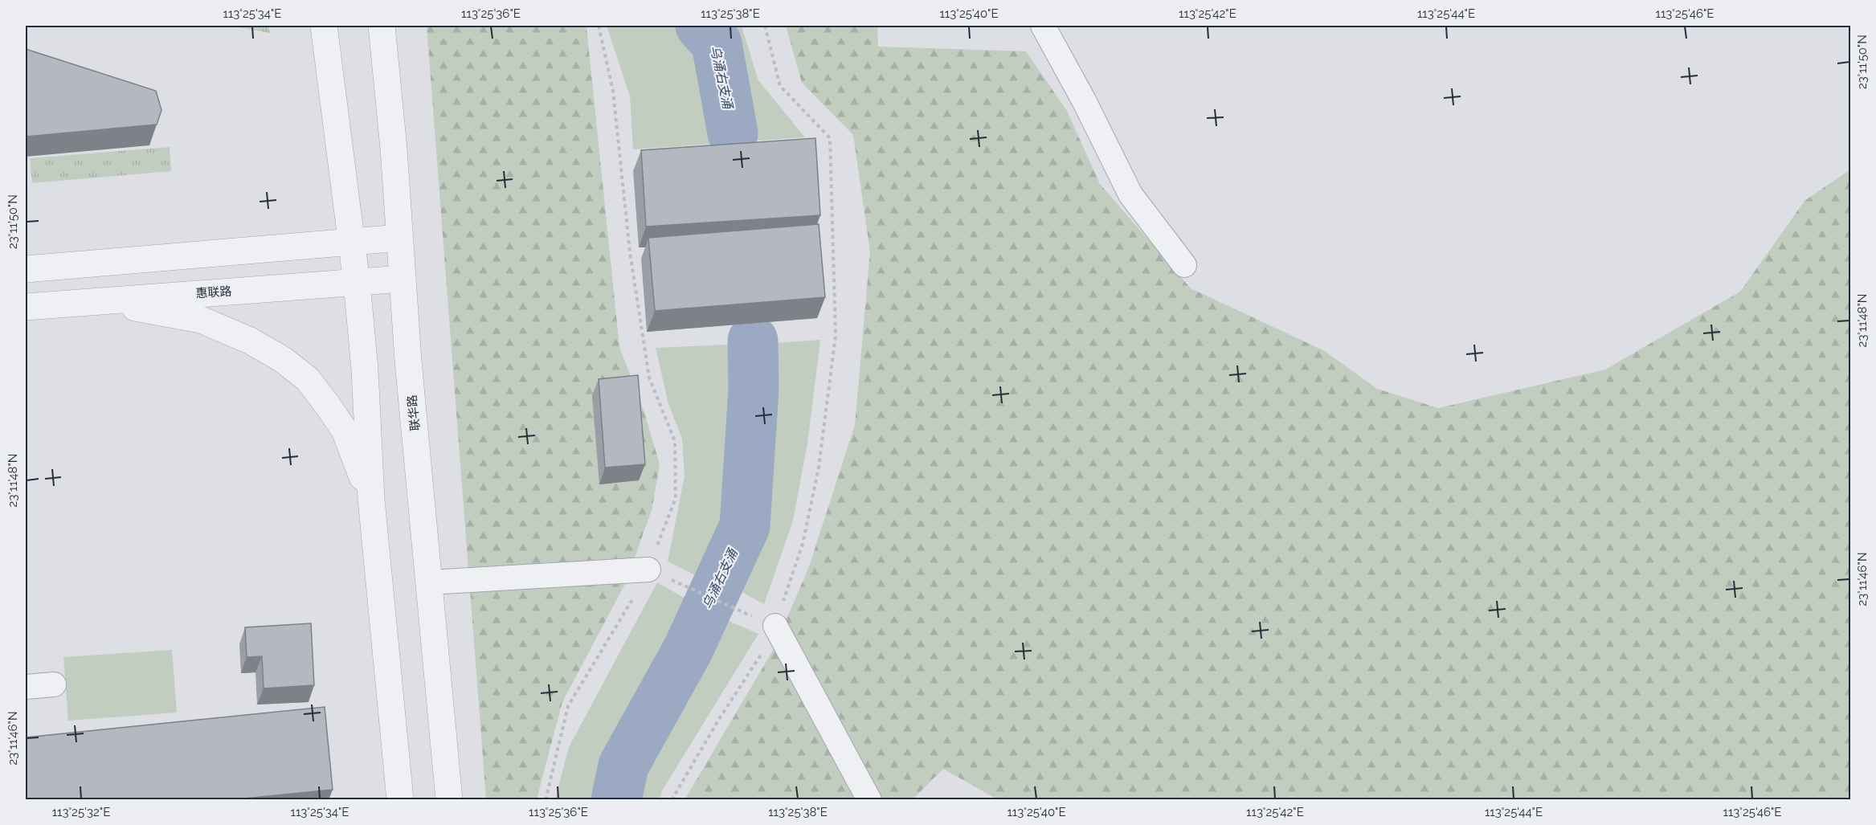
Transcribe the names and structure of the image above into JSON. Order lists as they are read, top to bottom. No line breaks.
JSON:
{"streets":{"street":["惠联路","联华路"]},"crossings":[["惠联路","联华路"]],"water":["乌涌右支涌"],"coordinates":["113°25'34\"E","113°25'36\"E","113°25'38\"E","113°25'40\"E","113°25'42\"E","113°25'44\"E","113°25'46\"E","23°11'50\"N","23°11'48\"N","23°11'46\"N","113°25'32\"E"]}
